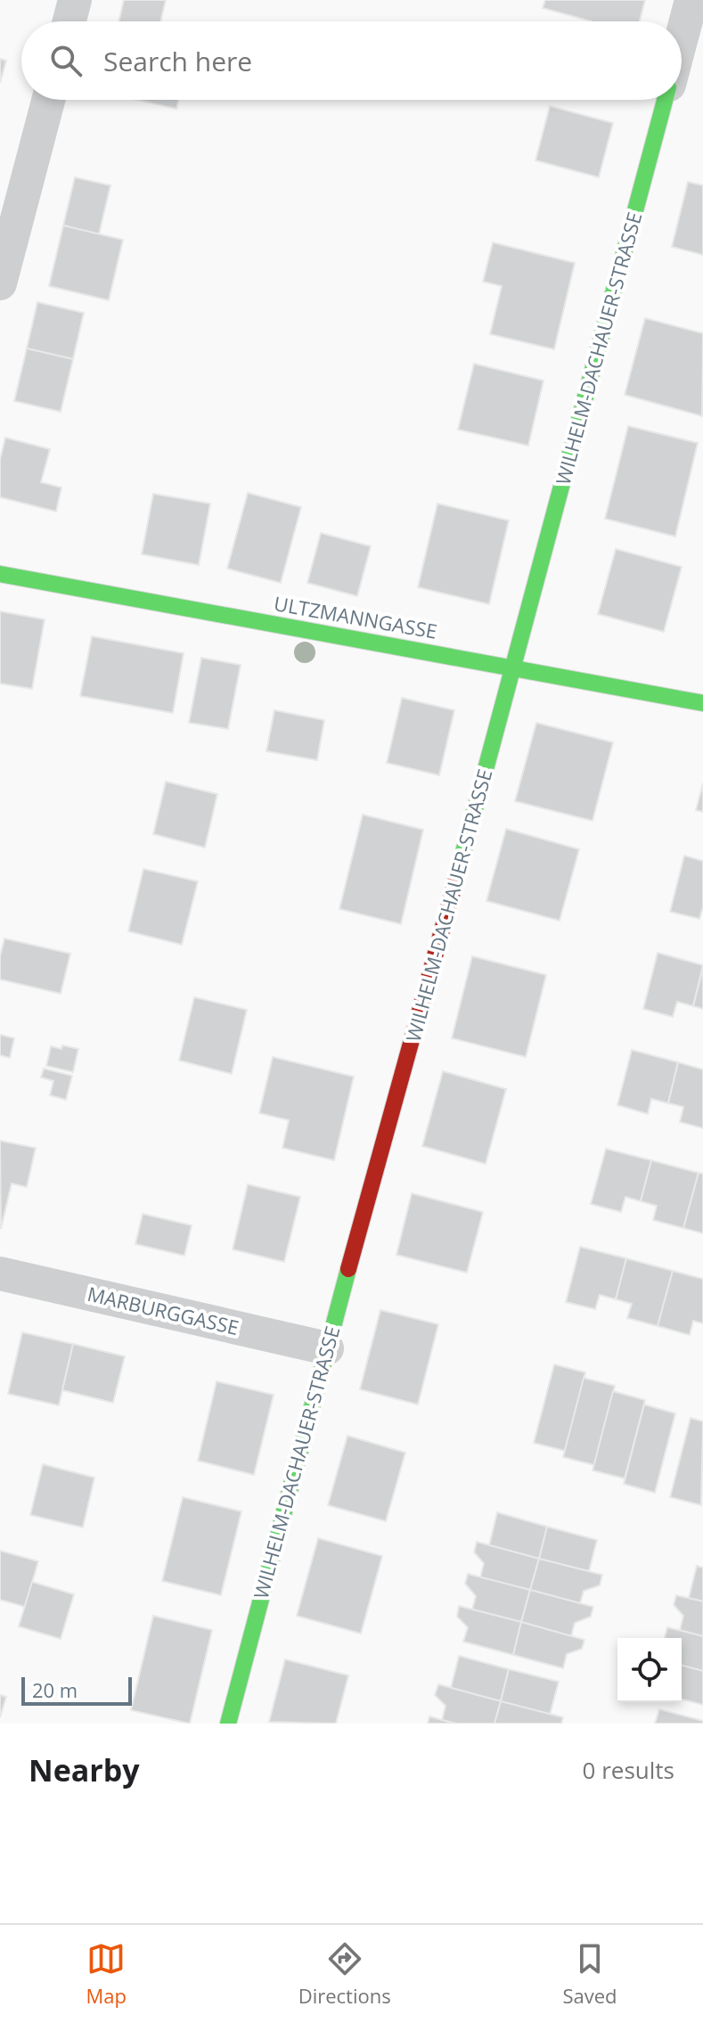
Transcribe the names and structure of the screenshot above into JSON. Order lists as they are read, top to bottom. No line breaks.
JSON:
{"streets":{"street":["WILHELM-DACHAUER-STRASSE","ULTZMANNGASSE","MARBURGGASSE"]},"crossings":[["WILHELM-DACHAUER-STRASSE","ULTZMANNGASSE"],["WILHELM-DACHAUER-STRASSE","MARBURGGASSE"]],"scale_bar":"20 m","page":{"search":"Search here","scale":"20 m","heading":["Nearby","0 results"],"nav":["Map","Directions","Saved"]}}
